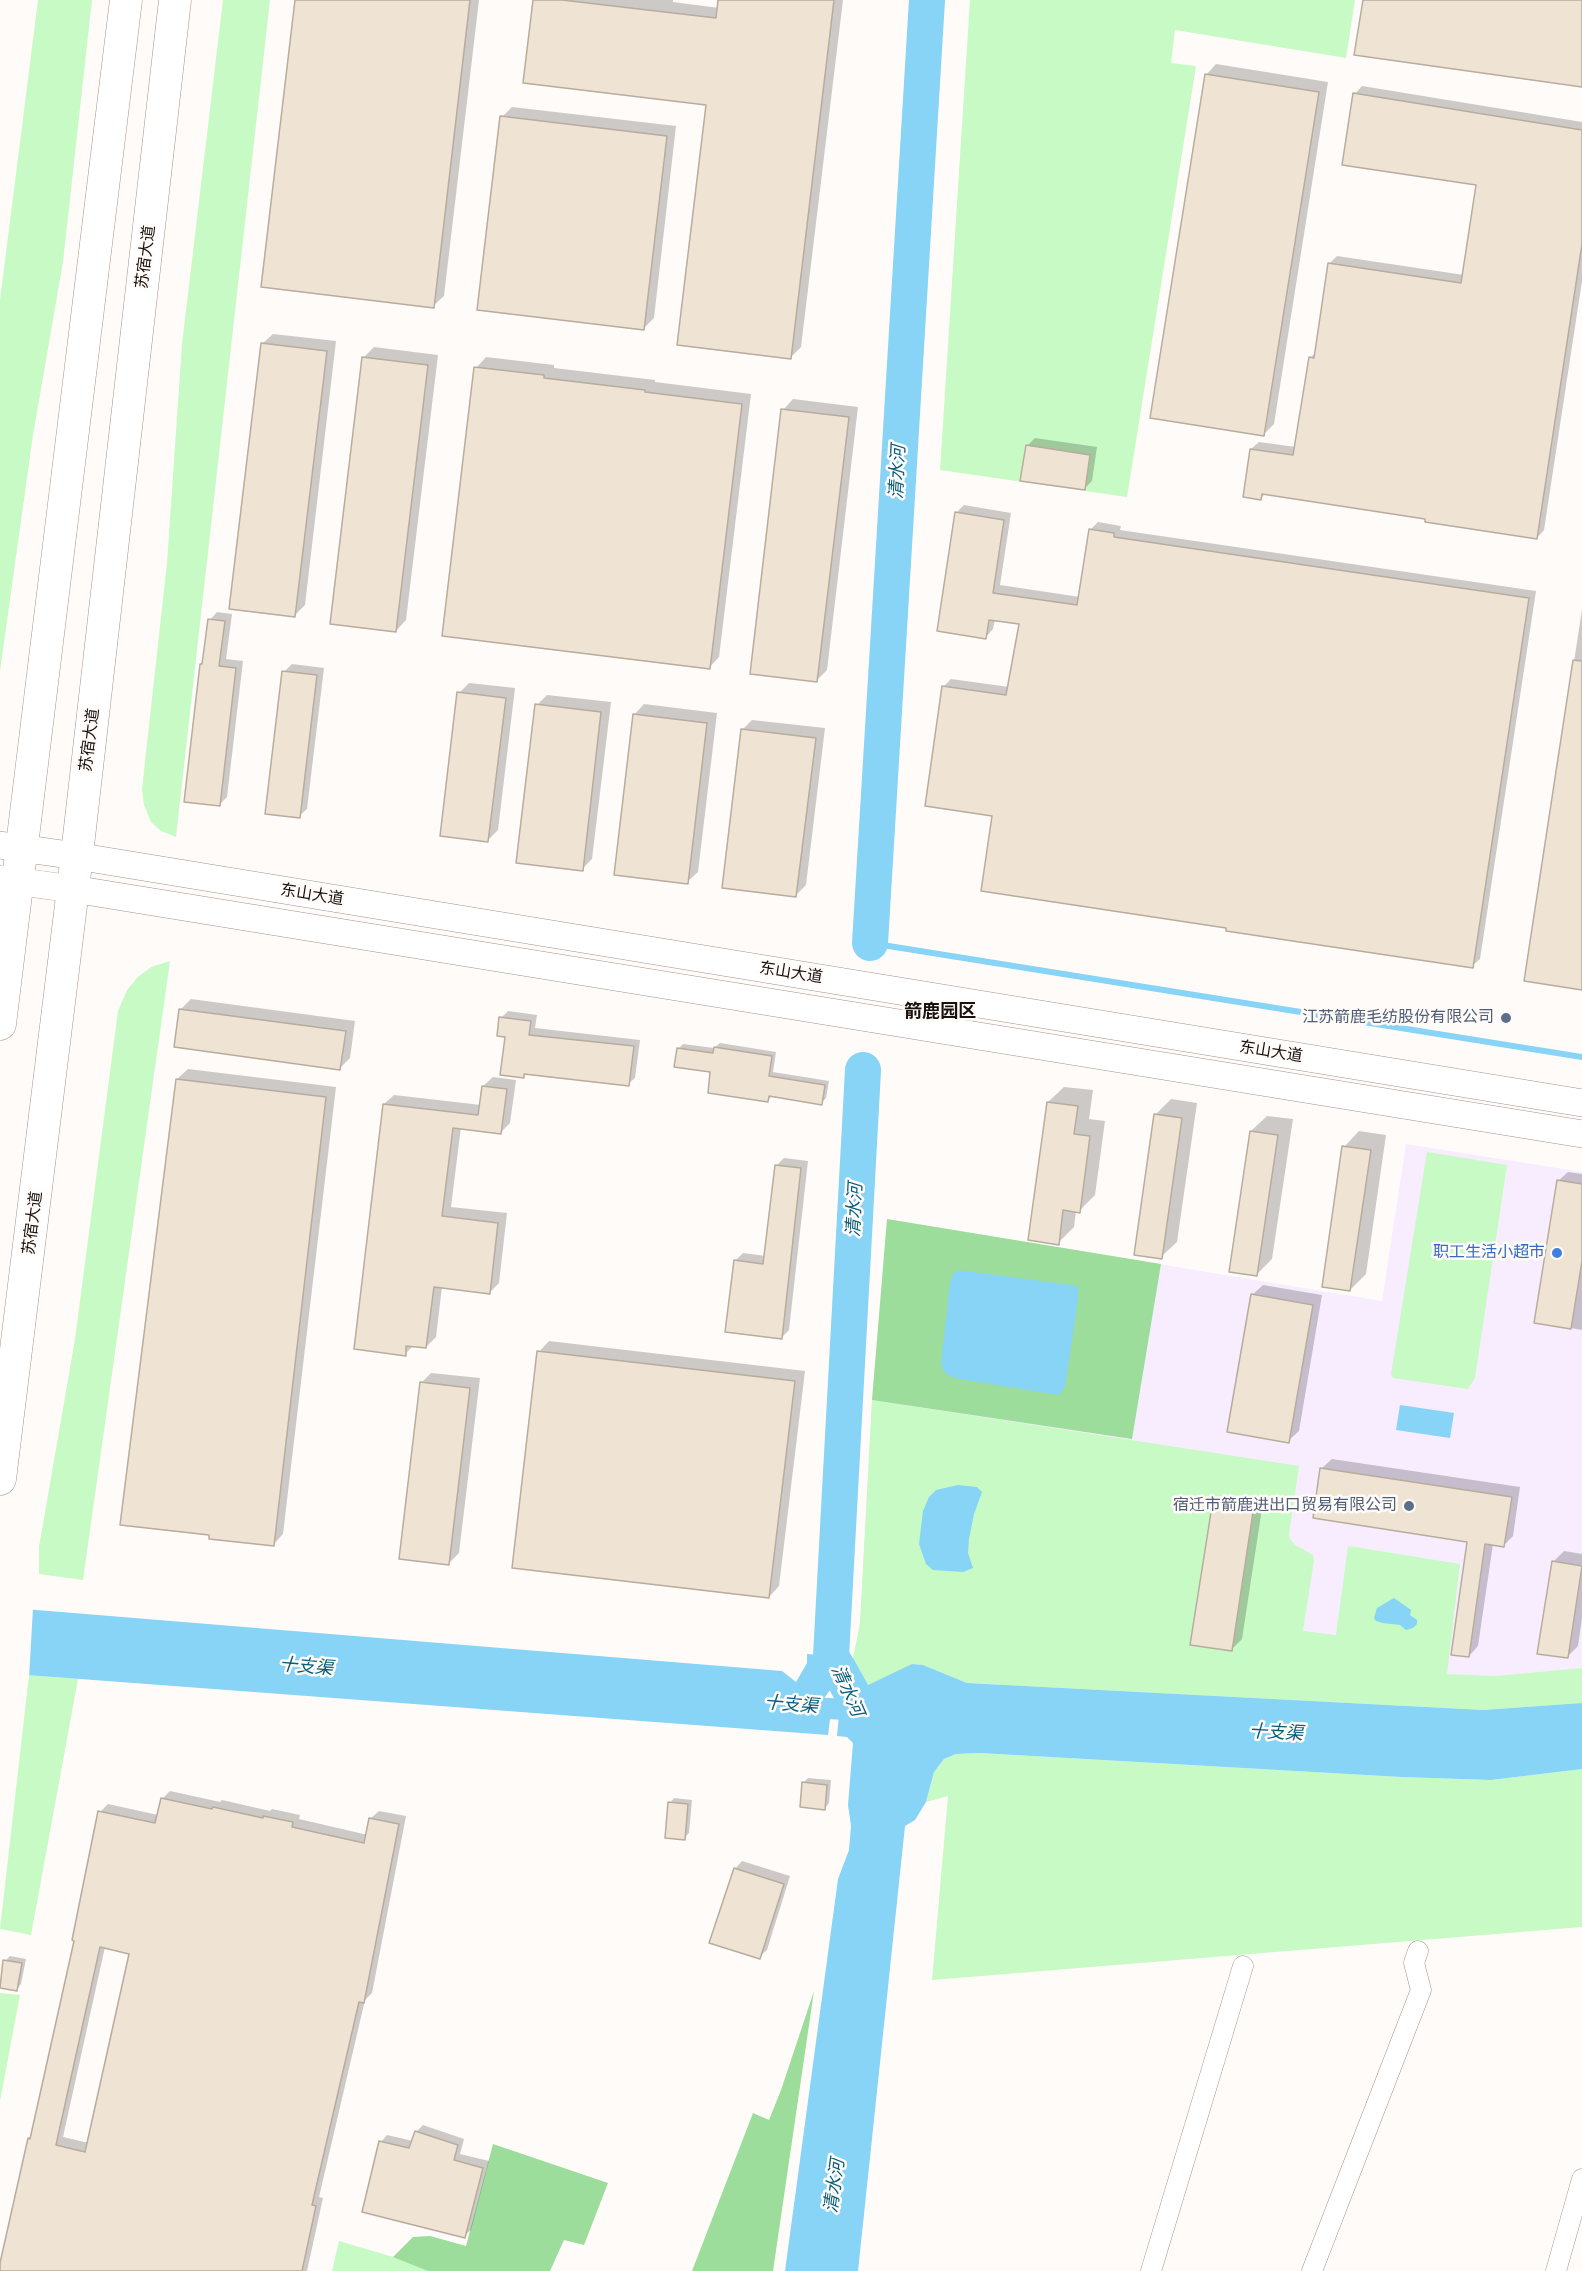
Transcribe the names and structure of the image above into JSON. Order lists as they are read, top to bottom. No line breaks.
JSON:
{"streets":{"main road":["苏宿大道","东山大道"]},"crossings":[["苏宿大道","东山大道"]],"districts":["箭鹿园区"],"water":["清水河","十支渠"],"places":["江苏箭鹿毛纺股份有限公司","职工生活小超市","宿迁市箭鹿进出口贸易有限公司"]}
